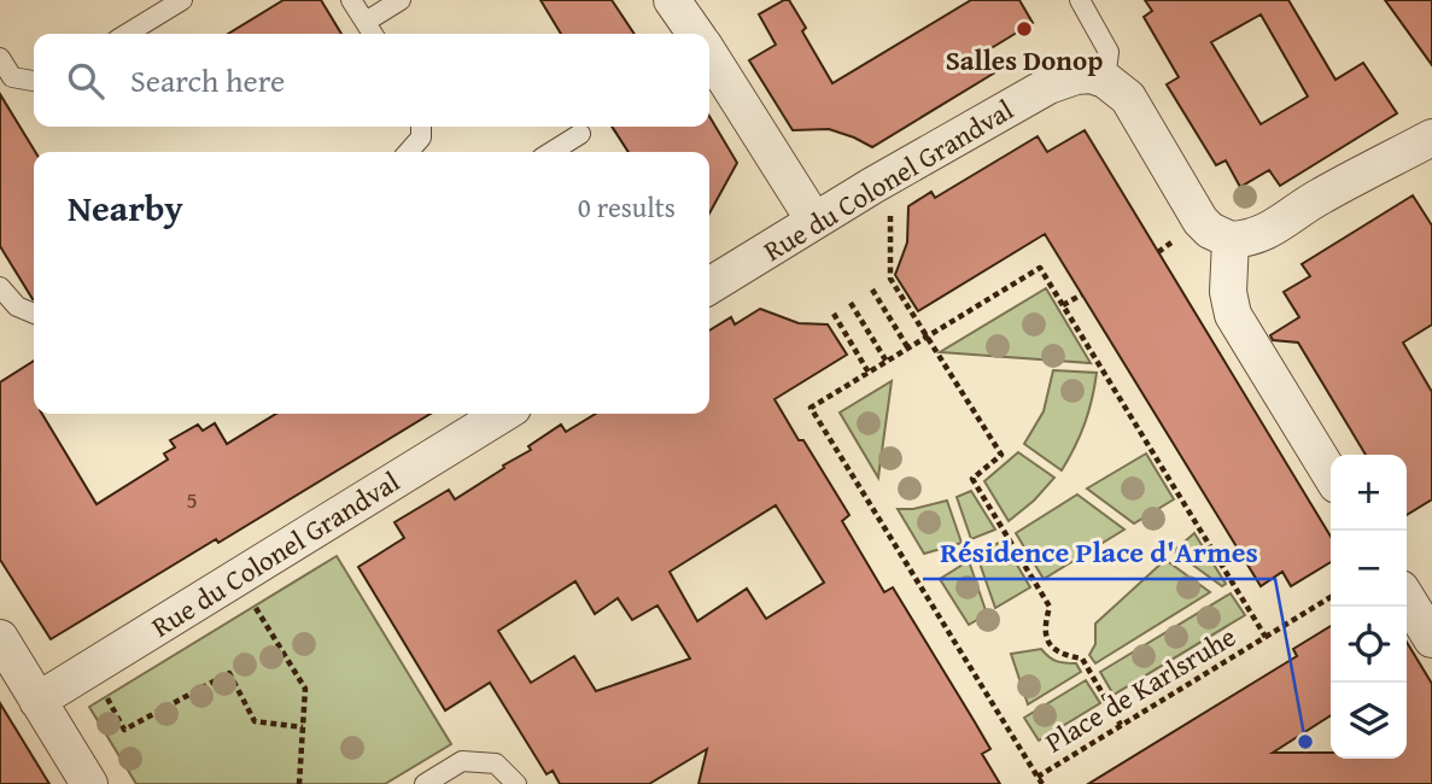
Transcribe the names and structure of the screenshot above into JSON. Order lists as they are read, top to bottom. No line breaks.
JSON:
{"streets":{"street":["Rue du Colonel Grandval"],"path":["Place de Karlsruhe"]},"places":["Salles Donop","Résidence Place d'Armes"],"house_numbers":["5"],"page":{"search":"Search here","heading":["Nearby","0 results"],"map_buttons":["+","−"]}}
